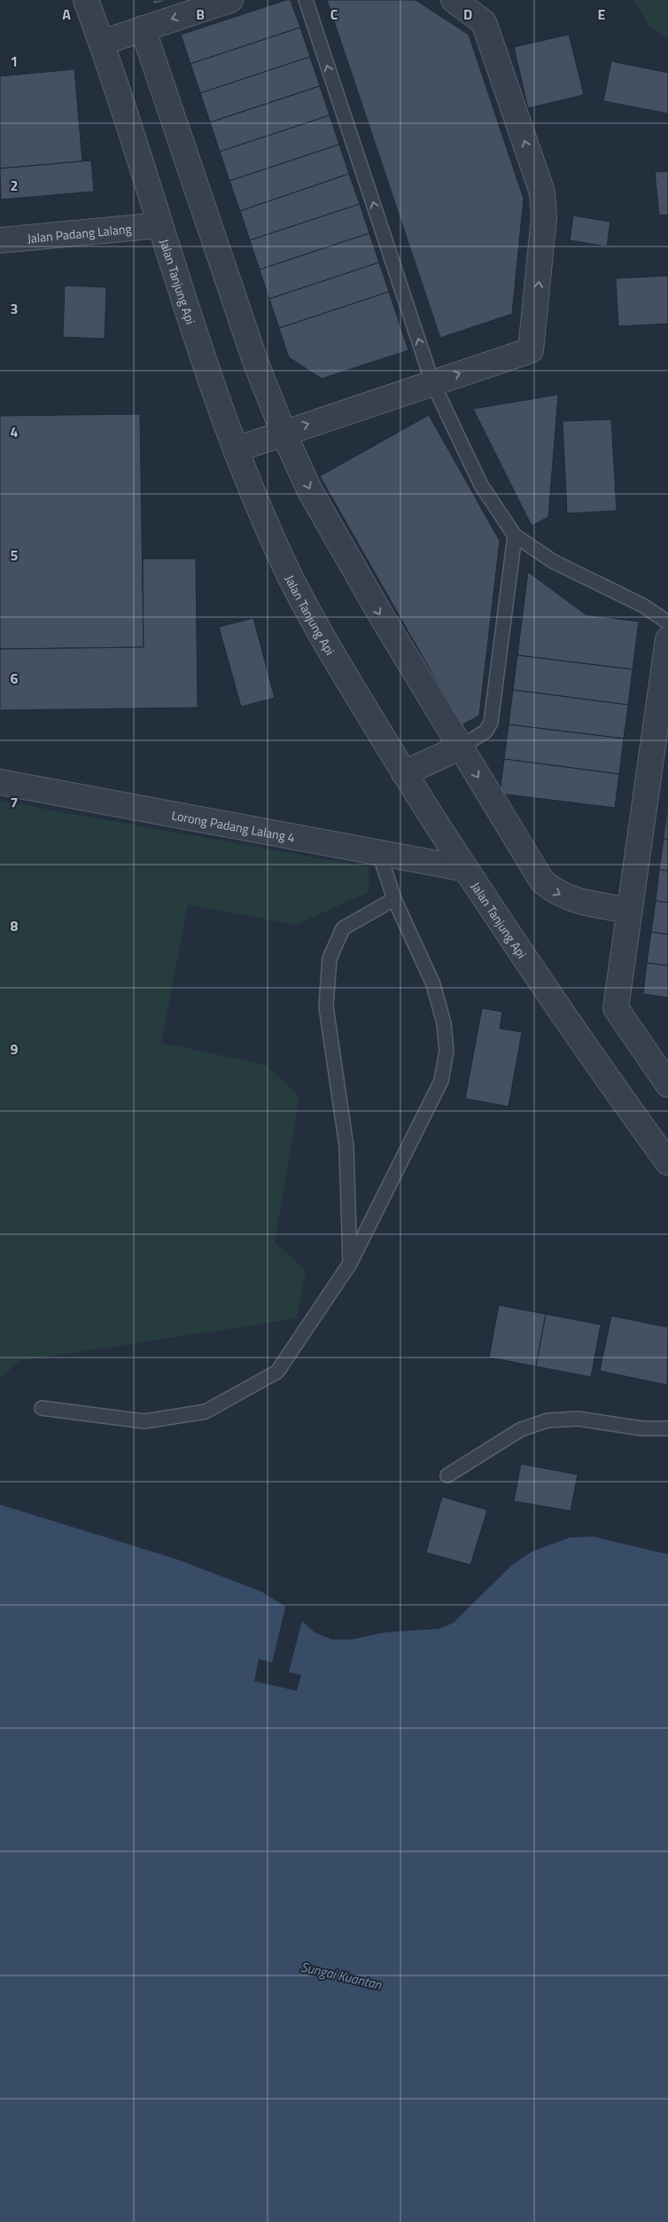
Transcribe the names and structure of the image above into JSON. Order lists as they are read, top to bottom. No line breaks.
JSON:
{"streets":{"street":["Jalan Padang Lalang","Jalan Tanjung Api","Lorong Padang Lalang 4"]},"crossings":[["Jalan Padang Lalang","Jalan Tanjung Api"],["Jalan Tanjung Api","Lorong Padang Lalang 4"]],"water":["Sungai Kuantan"],"grid":{"columns":["A","B","C","D","E"],"rows":["1","2","3","4","5","6","7","8","9"]}}
